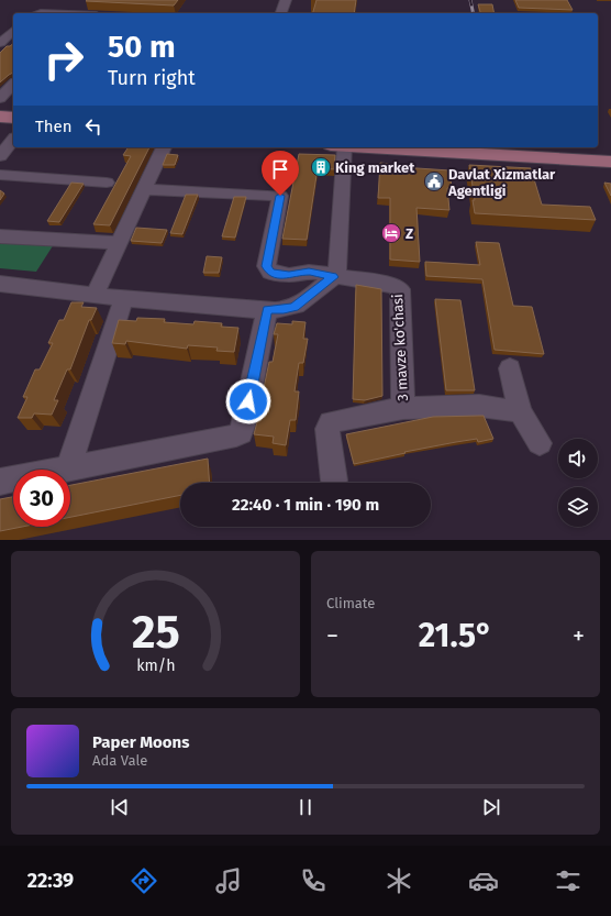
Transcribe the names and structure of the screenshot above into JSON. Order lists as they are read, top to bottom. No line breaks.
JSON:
{"streets":{"street":["3 mavze ko'chasi"]},"places":{"building":["King market"],"public building":["Davlat Xizmatlar Agentligi"],"hotel":["Z"]},"page":{"turn":["50 m","Turn right"],"then":"Then","limit":"30","trip":"22:40 · 1 min · 190 m","tile":"Climate","heat":["−","21.5°","+"],"song":["Paper Moons","Ada Vale"],"tabs":"22:39","gauge":["25","km/h"]}}
